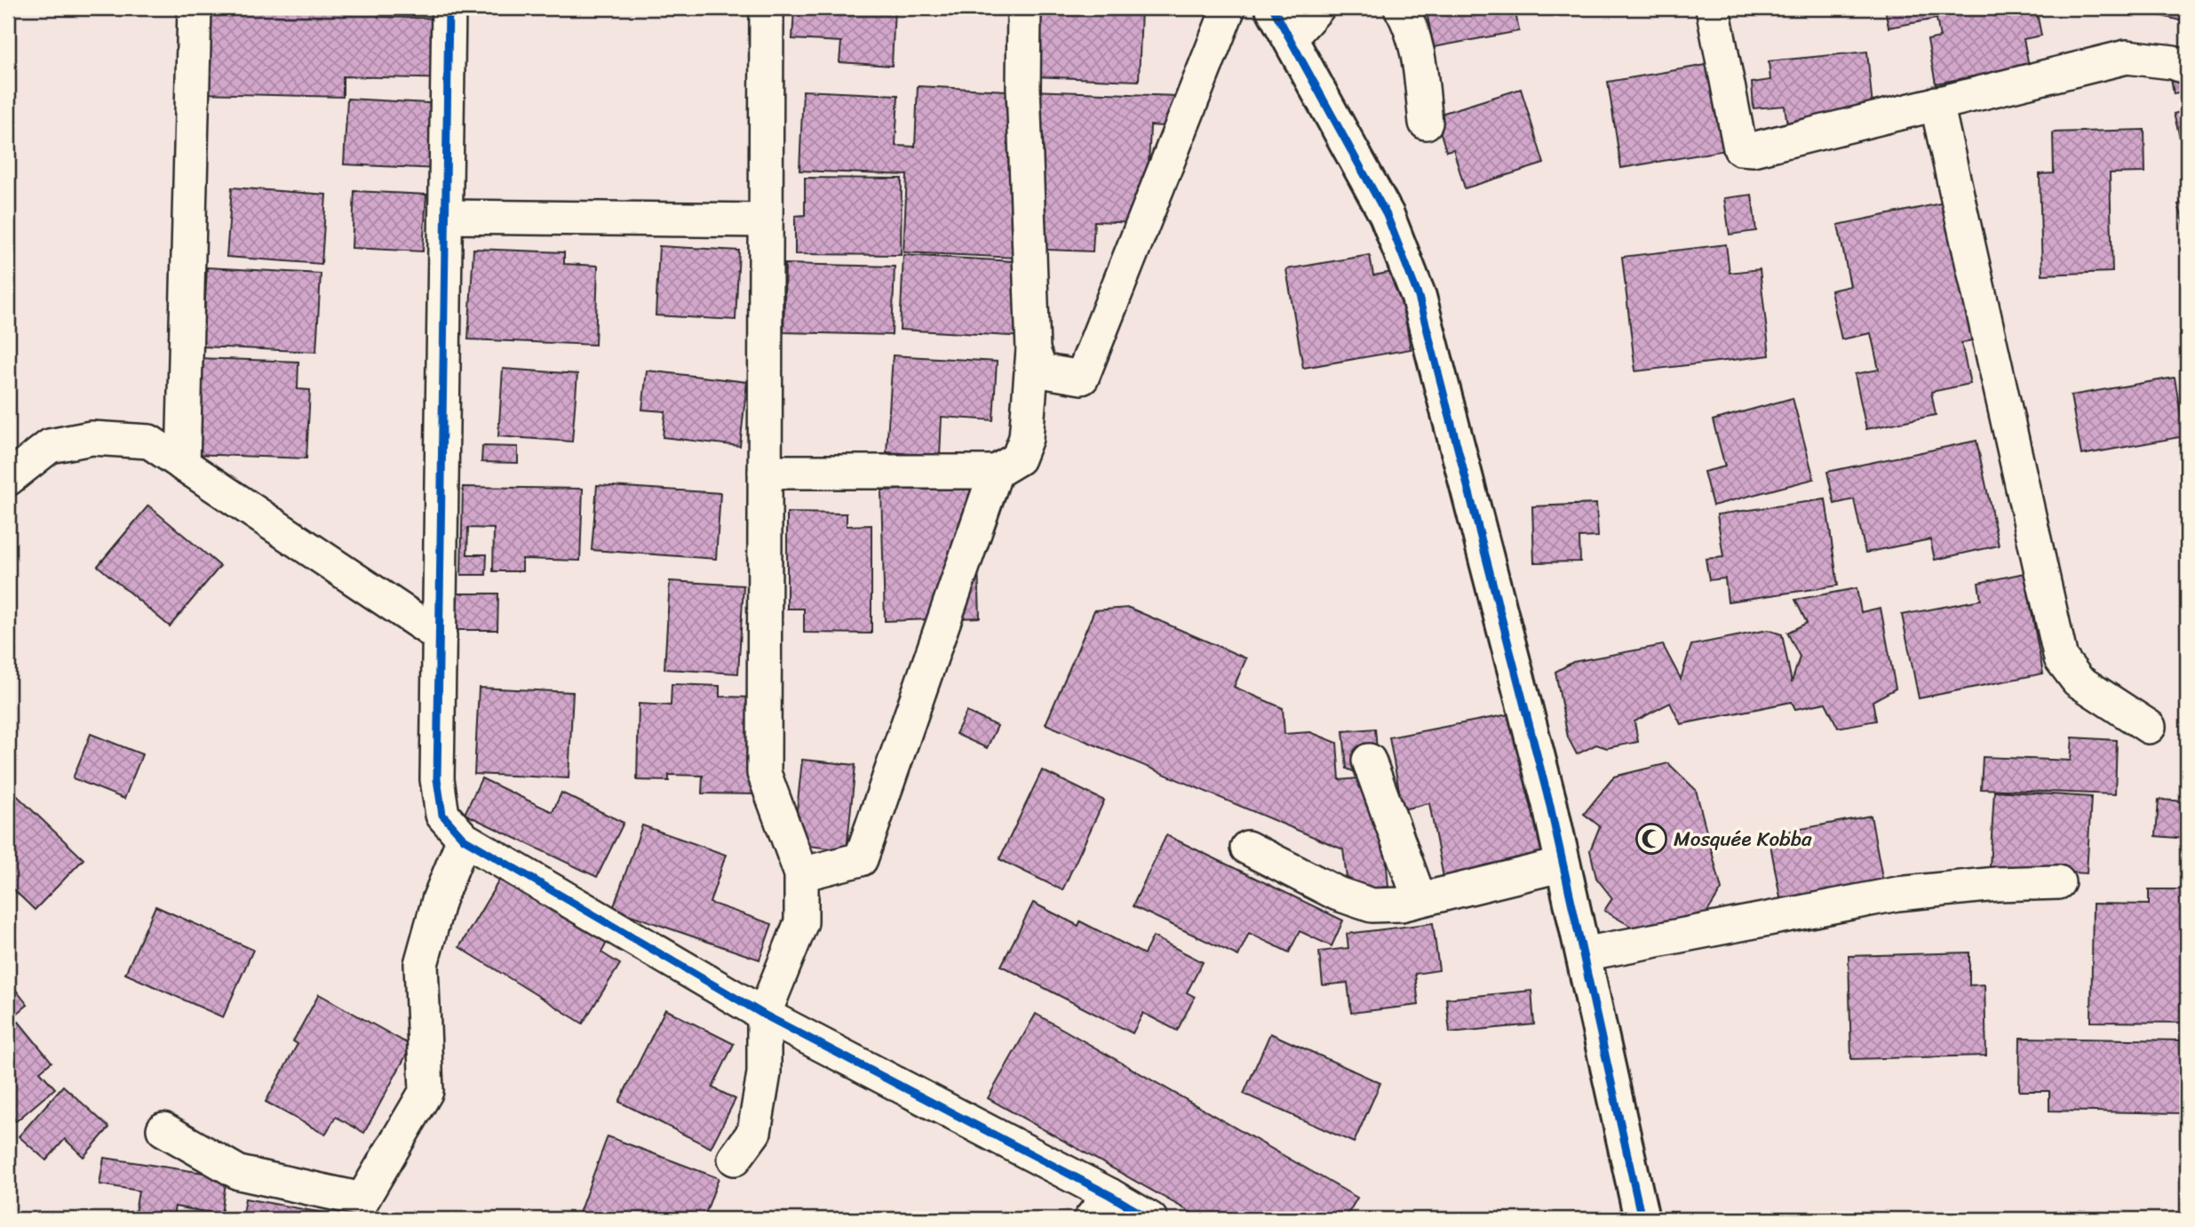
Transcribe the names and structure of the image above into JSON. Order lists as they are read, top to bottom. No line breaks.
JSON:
{"places":{"mosque":["Mosquée Kobba"]}}
